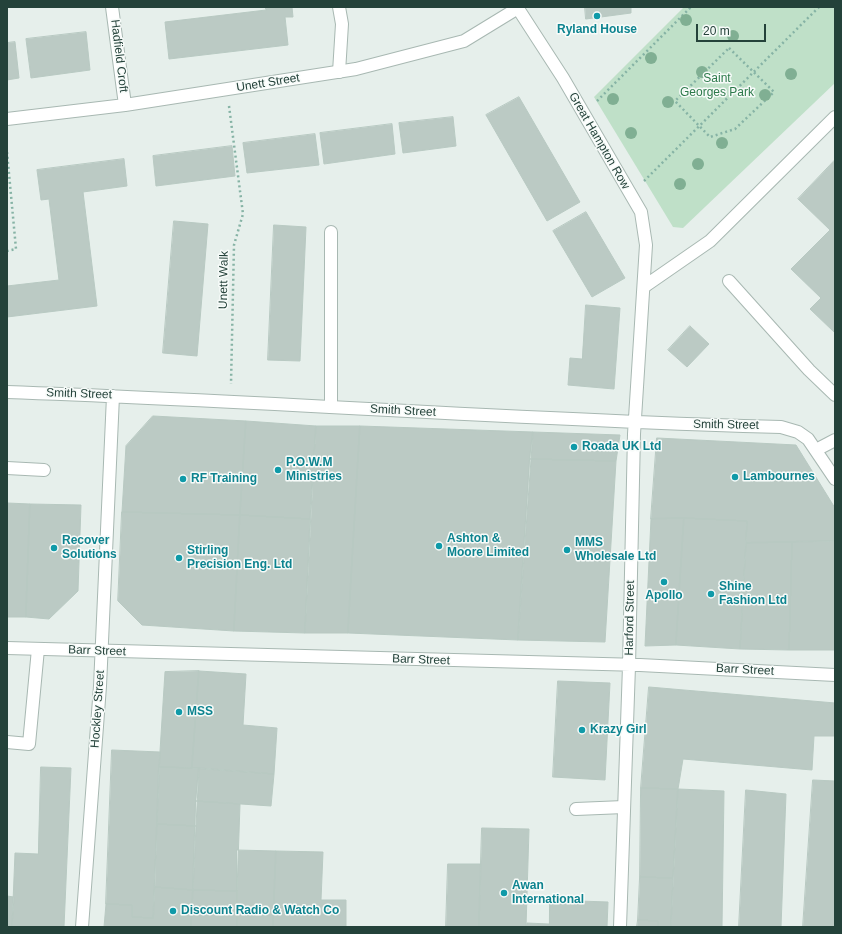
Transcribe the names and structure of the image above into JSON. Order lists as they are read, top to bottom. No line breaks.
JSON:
{"streets":{"street":["Hadfield Croft","Unett Street","Great Hampton Row","Smith Street","Harford Street","Barr Street","Hockley Street"],"path":["Unett Walk"]},"crossings":[["Hadfield Croft","Unett Street"],["Unett Street","Great Hampton Row"],["Unett Street","Unett Walk"],["Great Hampton Row","Harford Street"],["Unett Walk","Smith Street"],["Smith Street","Harford Street"],["Smith Street","Hockley Street"],["Harford Street","Barr Street"],["Barr Street","Hockley Street"]],"parks":["Saint Georges Park"],"places":["Ryland House","Roada UK Ltd","P.O.W.M Ministries","Lambournes","RF Training","Ashton & Moore Limited","Recover Solutions","MMS Wholesale Ltd","Stirling Precision Eng. Ltd","Apollo","Shine Fashion Ltd","MSS","Krazy Girl","Awan International","Discount Radio & Watch Co"],"scale_bar":"20 m"}
